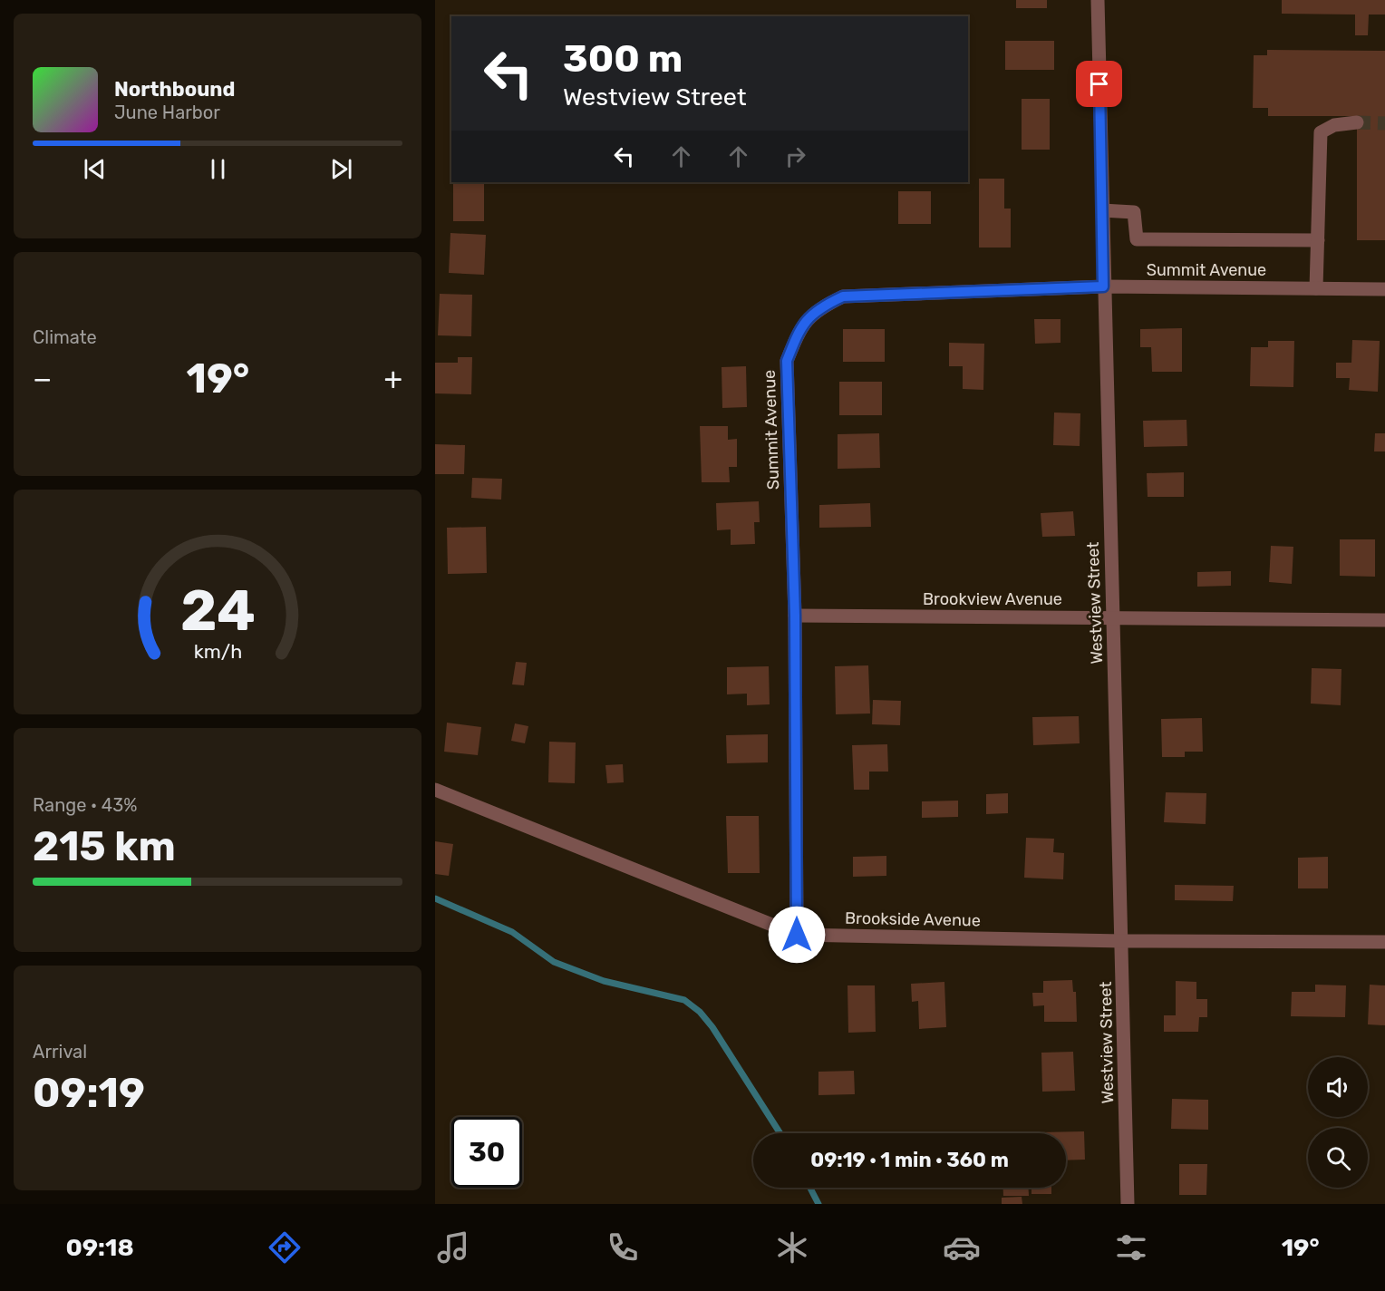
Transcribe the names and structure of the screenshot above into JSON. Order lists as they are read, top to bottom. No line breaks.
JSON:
{"streets":{"street":["Summit Avenue","Brookview Avenue","Westview Street","Brookside Avenue"]},"crossings":[["Summit Avenue","Brookview Avenue"],["Summit Avenue","Westview Street"],["Summit Avenue","Brookside Avenue"],["Brookview Avenue","Westview Street"],["Westview Street","Brookside Avenue"]],"page":{"turn":["300 m","Westview Street"],"song":["Northbound","June Harbor"],"tile":["Climate",["Range · 43%","215 km"],["Arrival","09:19"]],"heat":["−","19°","+"],"limit":"30","trip":"09:19 · 1 min · 360 m","tabs":["09:18","19°"],"gauge":["24","km/h"]}}
